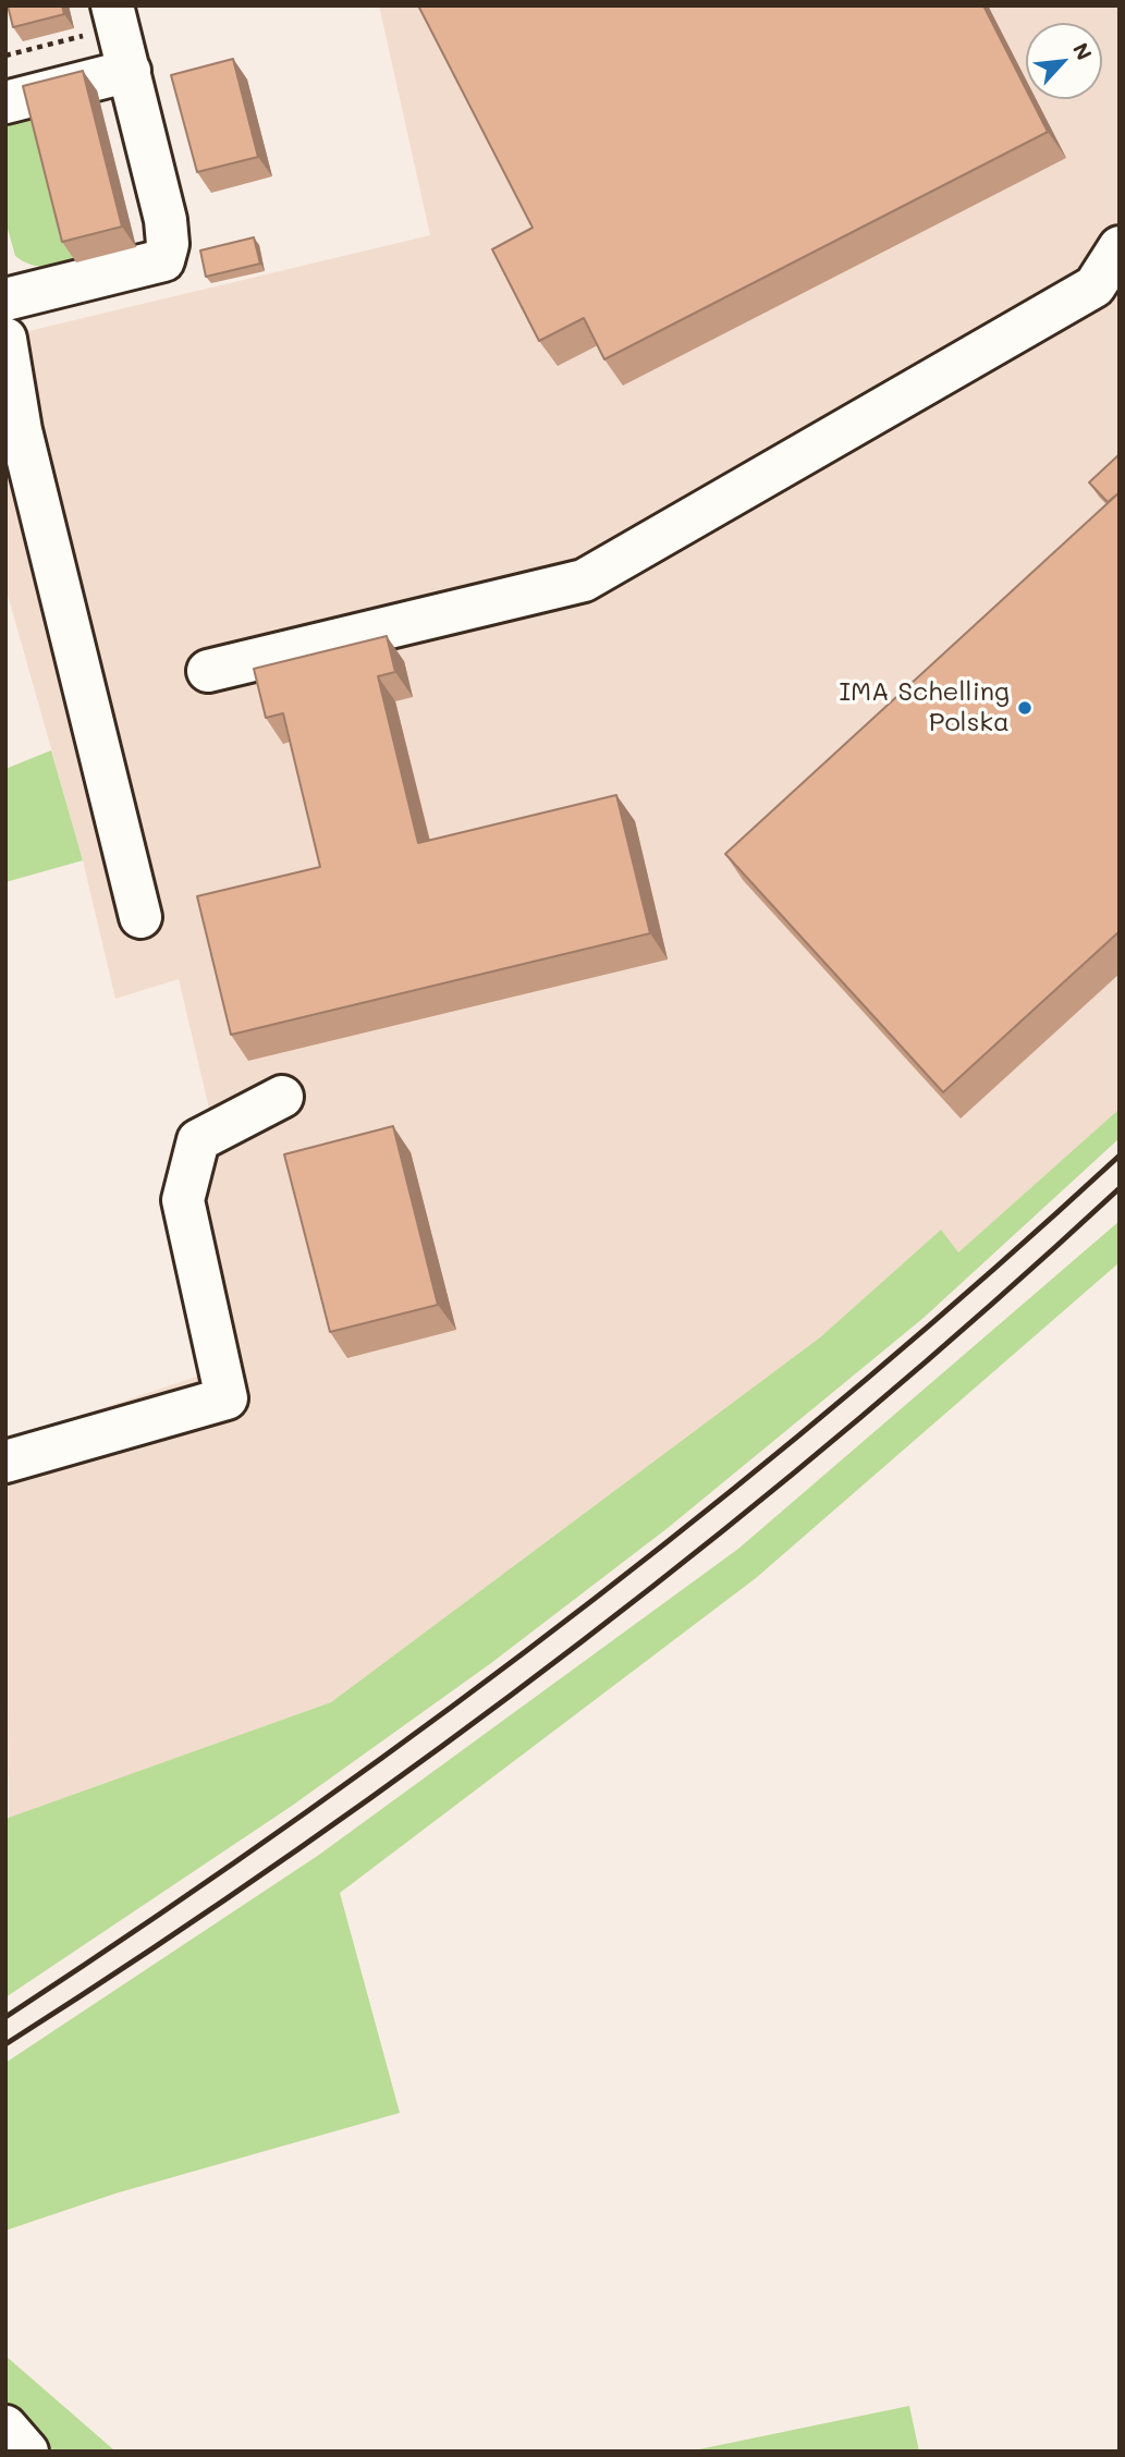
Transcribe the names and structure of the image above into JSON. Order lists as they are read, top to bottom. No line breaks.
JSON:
{"places":["IMA Schelling Polska"],"north":"top right"}
